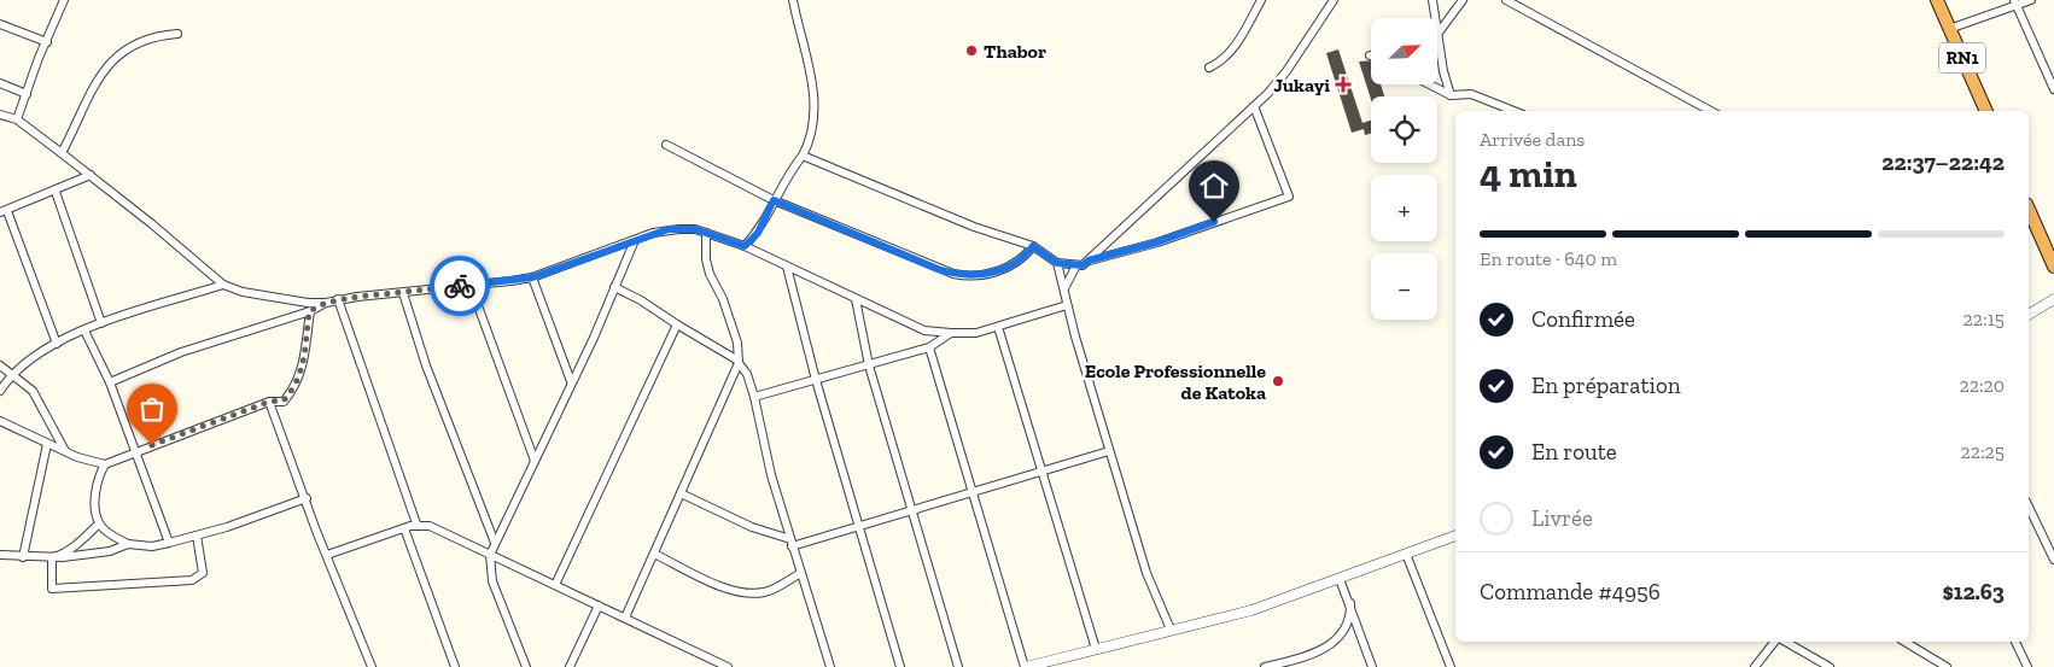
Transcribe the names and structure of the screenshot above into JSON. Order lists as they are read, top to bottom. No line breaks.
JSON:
{"streets":{"highway":["RN1"]},"places":{"other":["Thabor","Ecole Professionnelle de Katoka"],"health":["Jukayi"]},"north":"top right","page":{"map_buttons":["+","−"],"heading":["4 min","Arrivée dans","22:37–22:42"],"panel":["Commande #4956","$12.63"],"bar":"En route · 640 m","list":[["Confirmée","22:15"],["En préparation","22:20"],["En route","22:25"],"Livrée"]}}
